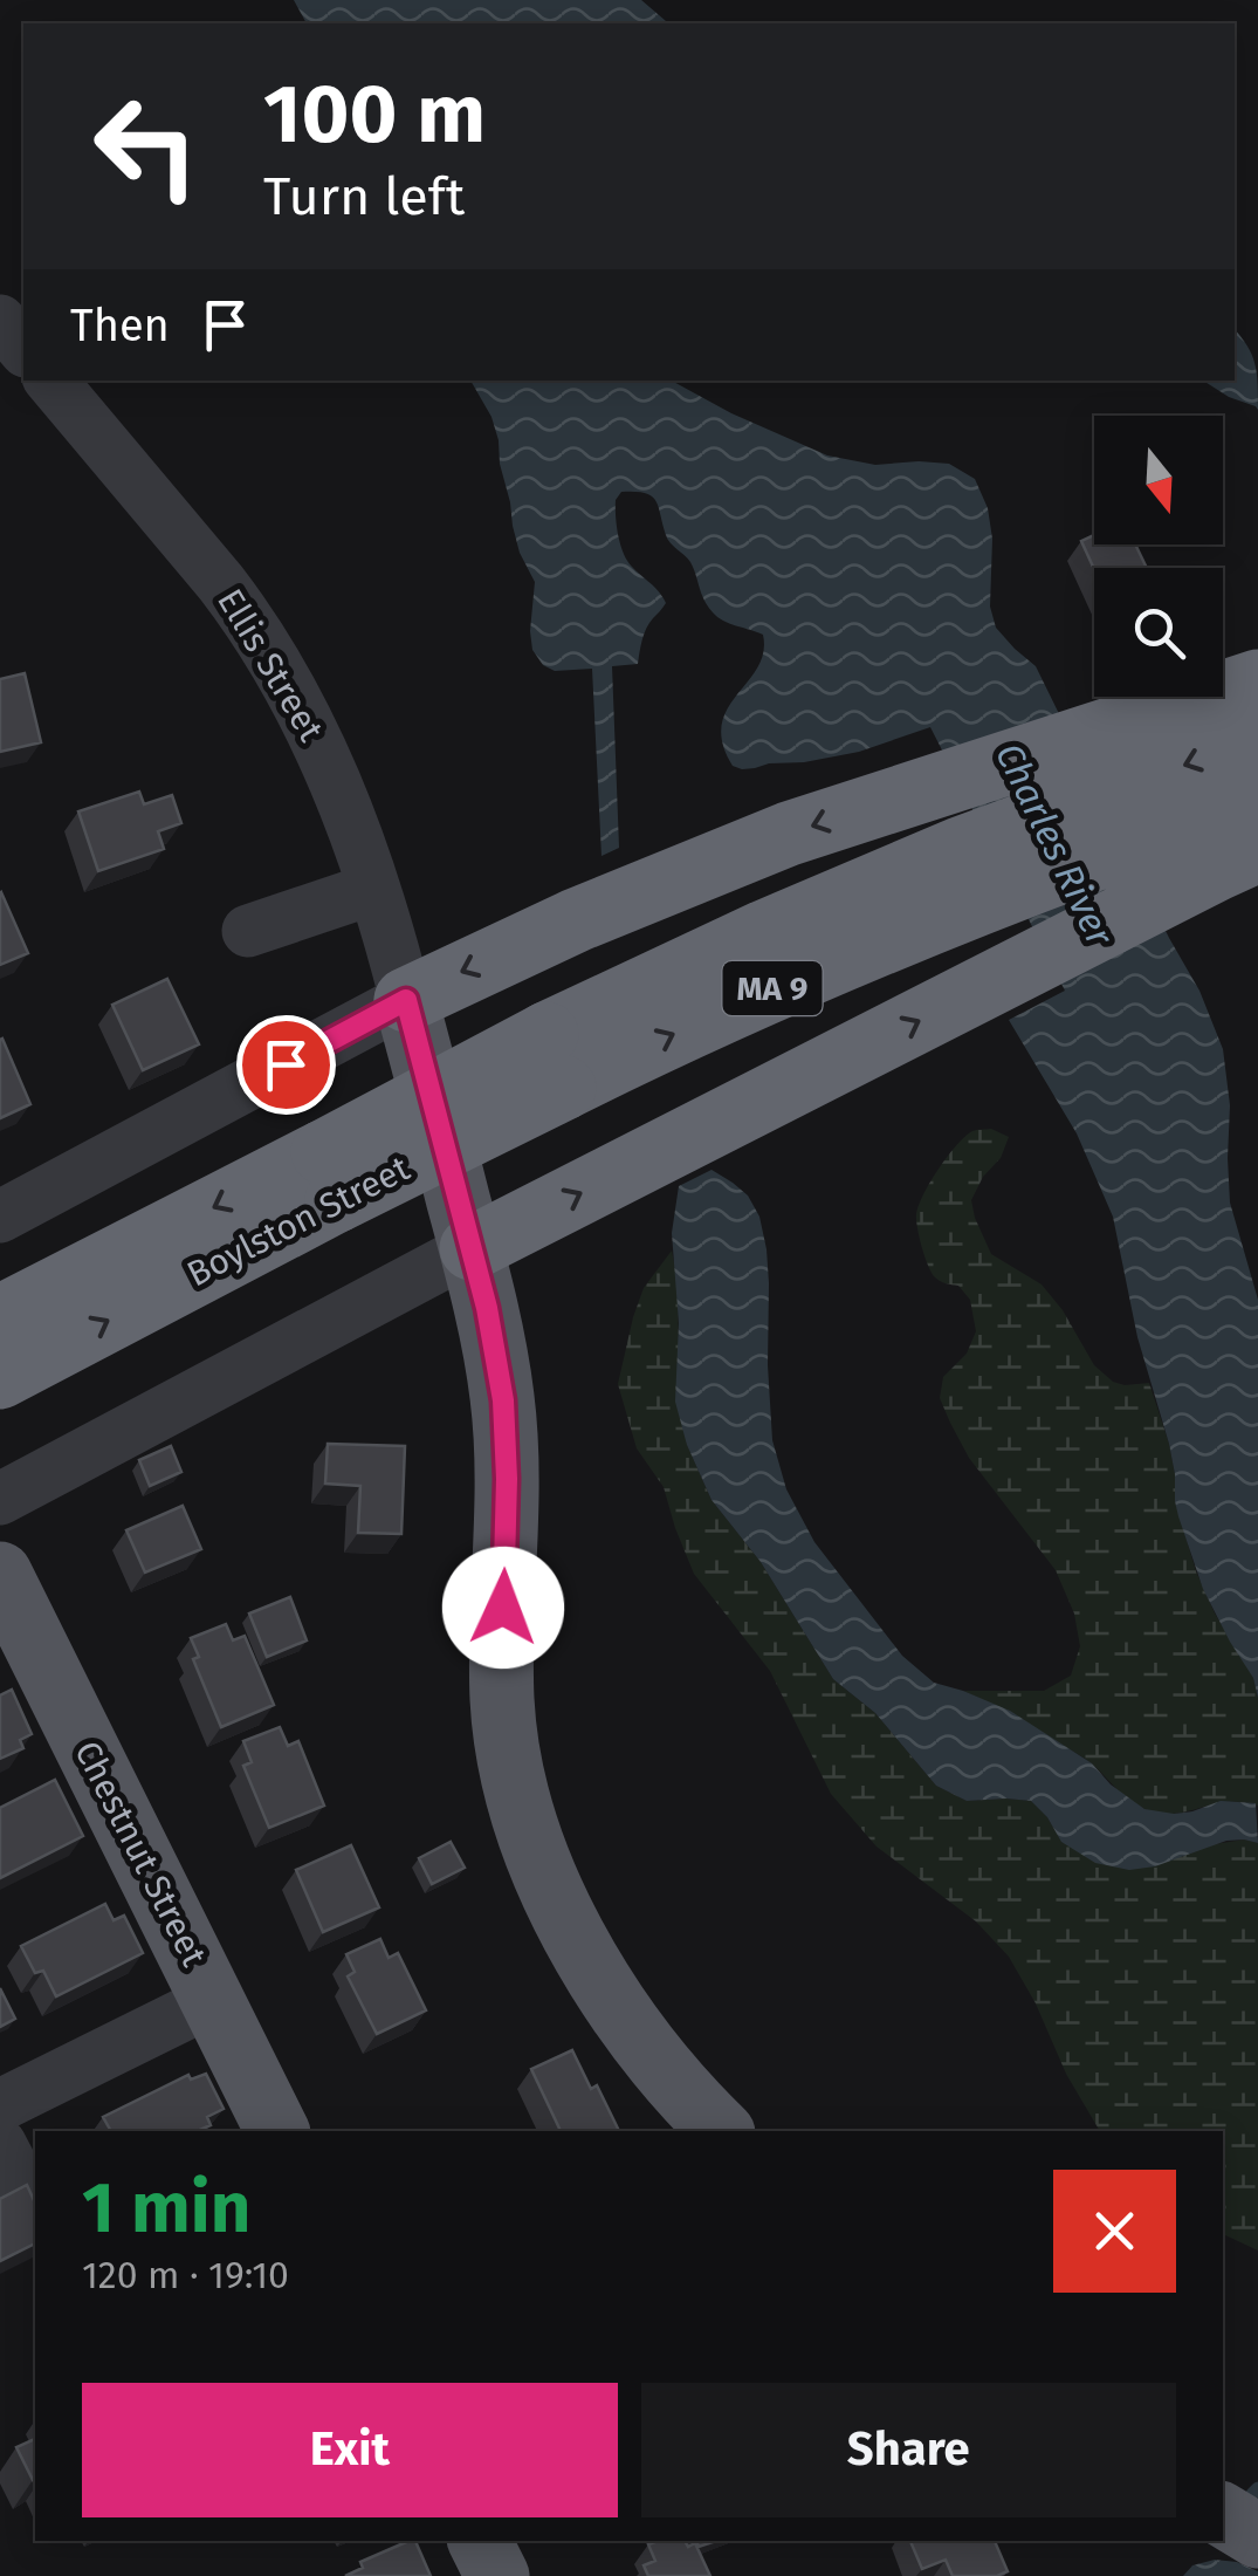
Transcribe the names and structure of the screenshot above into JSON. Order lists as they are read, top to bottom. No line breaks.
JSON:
{"streets":{"highway":["MA 9","Boylston Street"],"main road":["Chestnut Street"],"street":["Ellis Street"]},"crossings":[["MA 9","Boylston Street"]],"water":["Charles River"],"north":"bottom","page":{"turn":["100 m","Turn left"],"then":"Then","heading":["1 min","120 m · 19:10"],"buttons":["Exit","Share"]}}
